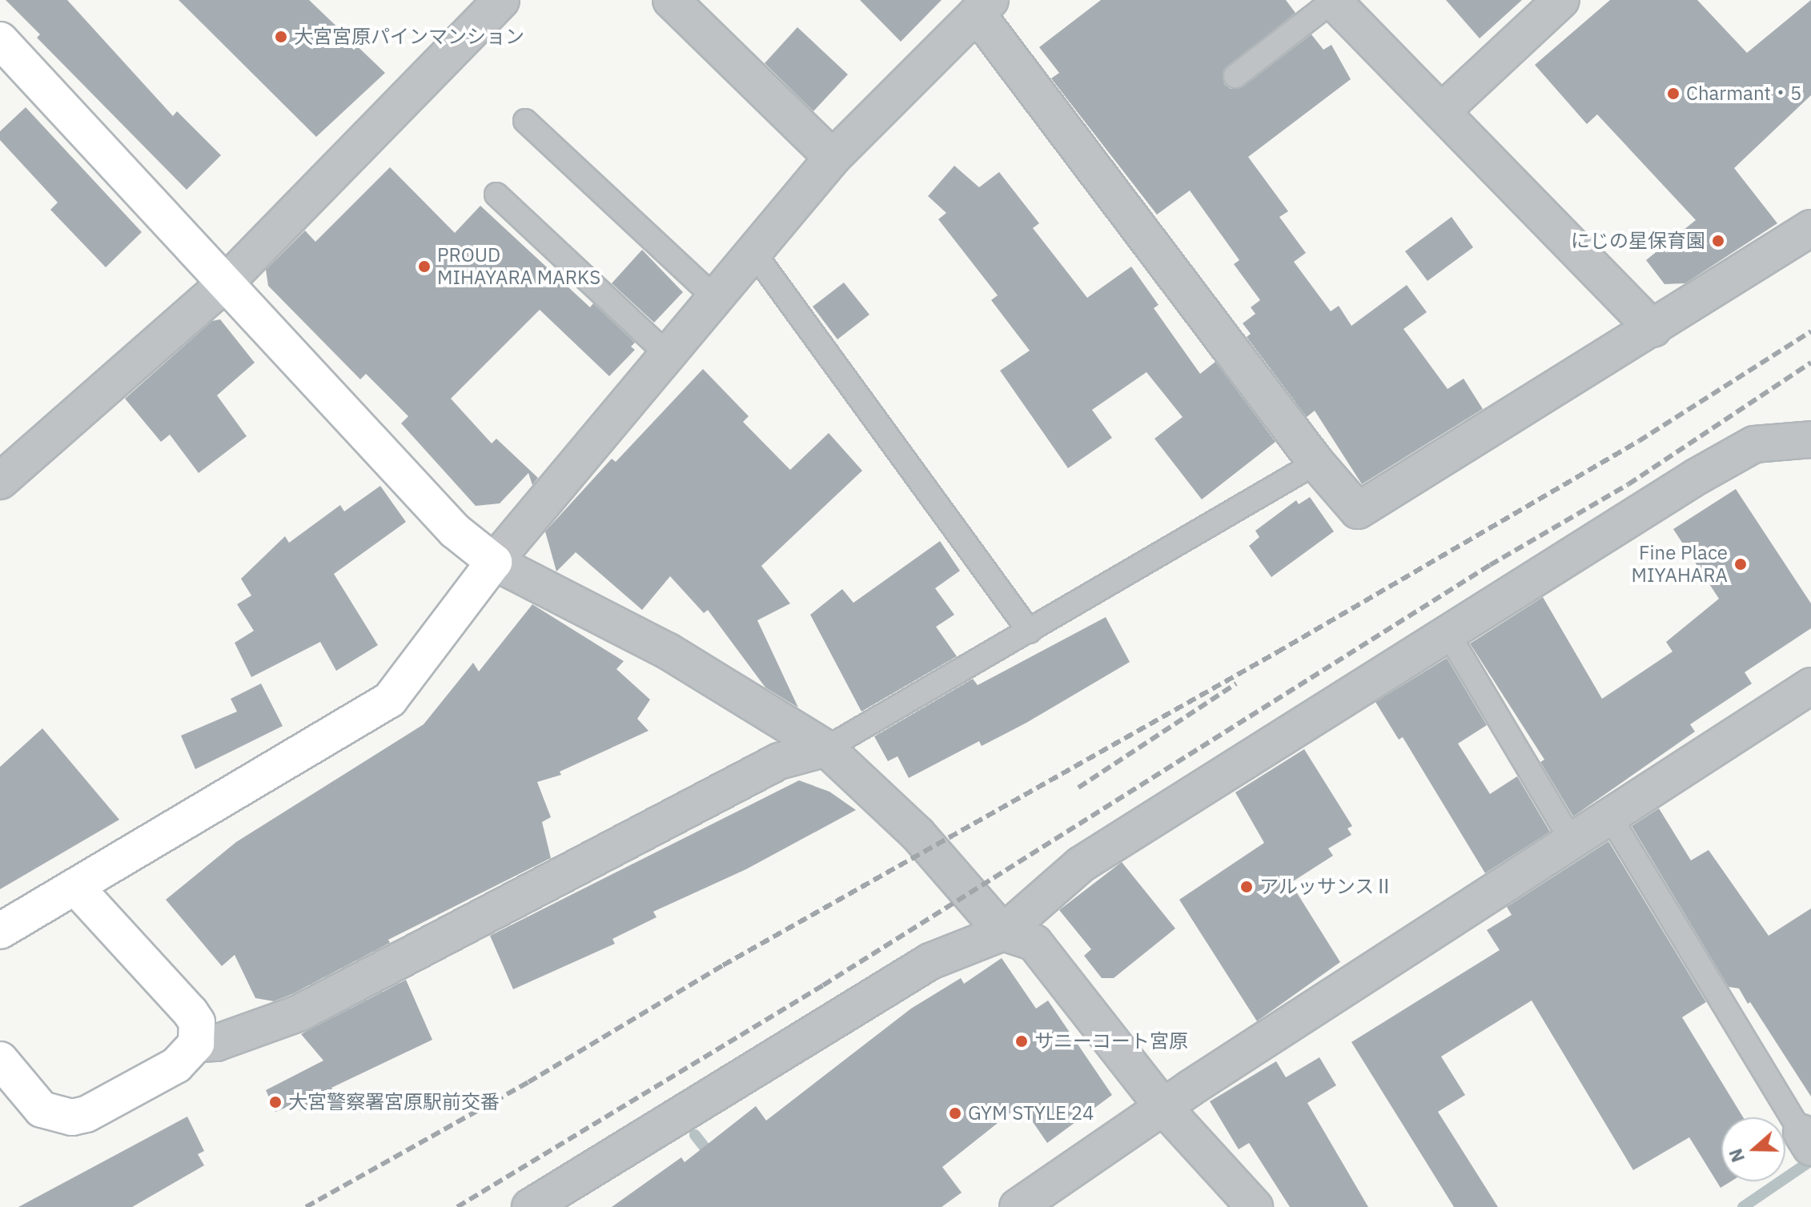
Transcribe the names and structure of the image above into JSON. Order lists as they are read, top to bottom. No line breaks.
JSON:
{"places":["大宮宮原パインマンション","Charmant・5","にじの星保育園","PROUD MIHAYARA MARKS","Fine Place MIYAHARA","アルッサンスⅡ","サニーコート宮原","大宮警察署宮原駅前交番","GYM STYLE 24"],"north":"left"}
